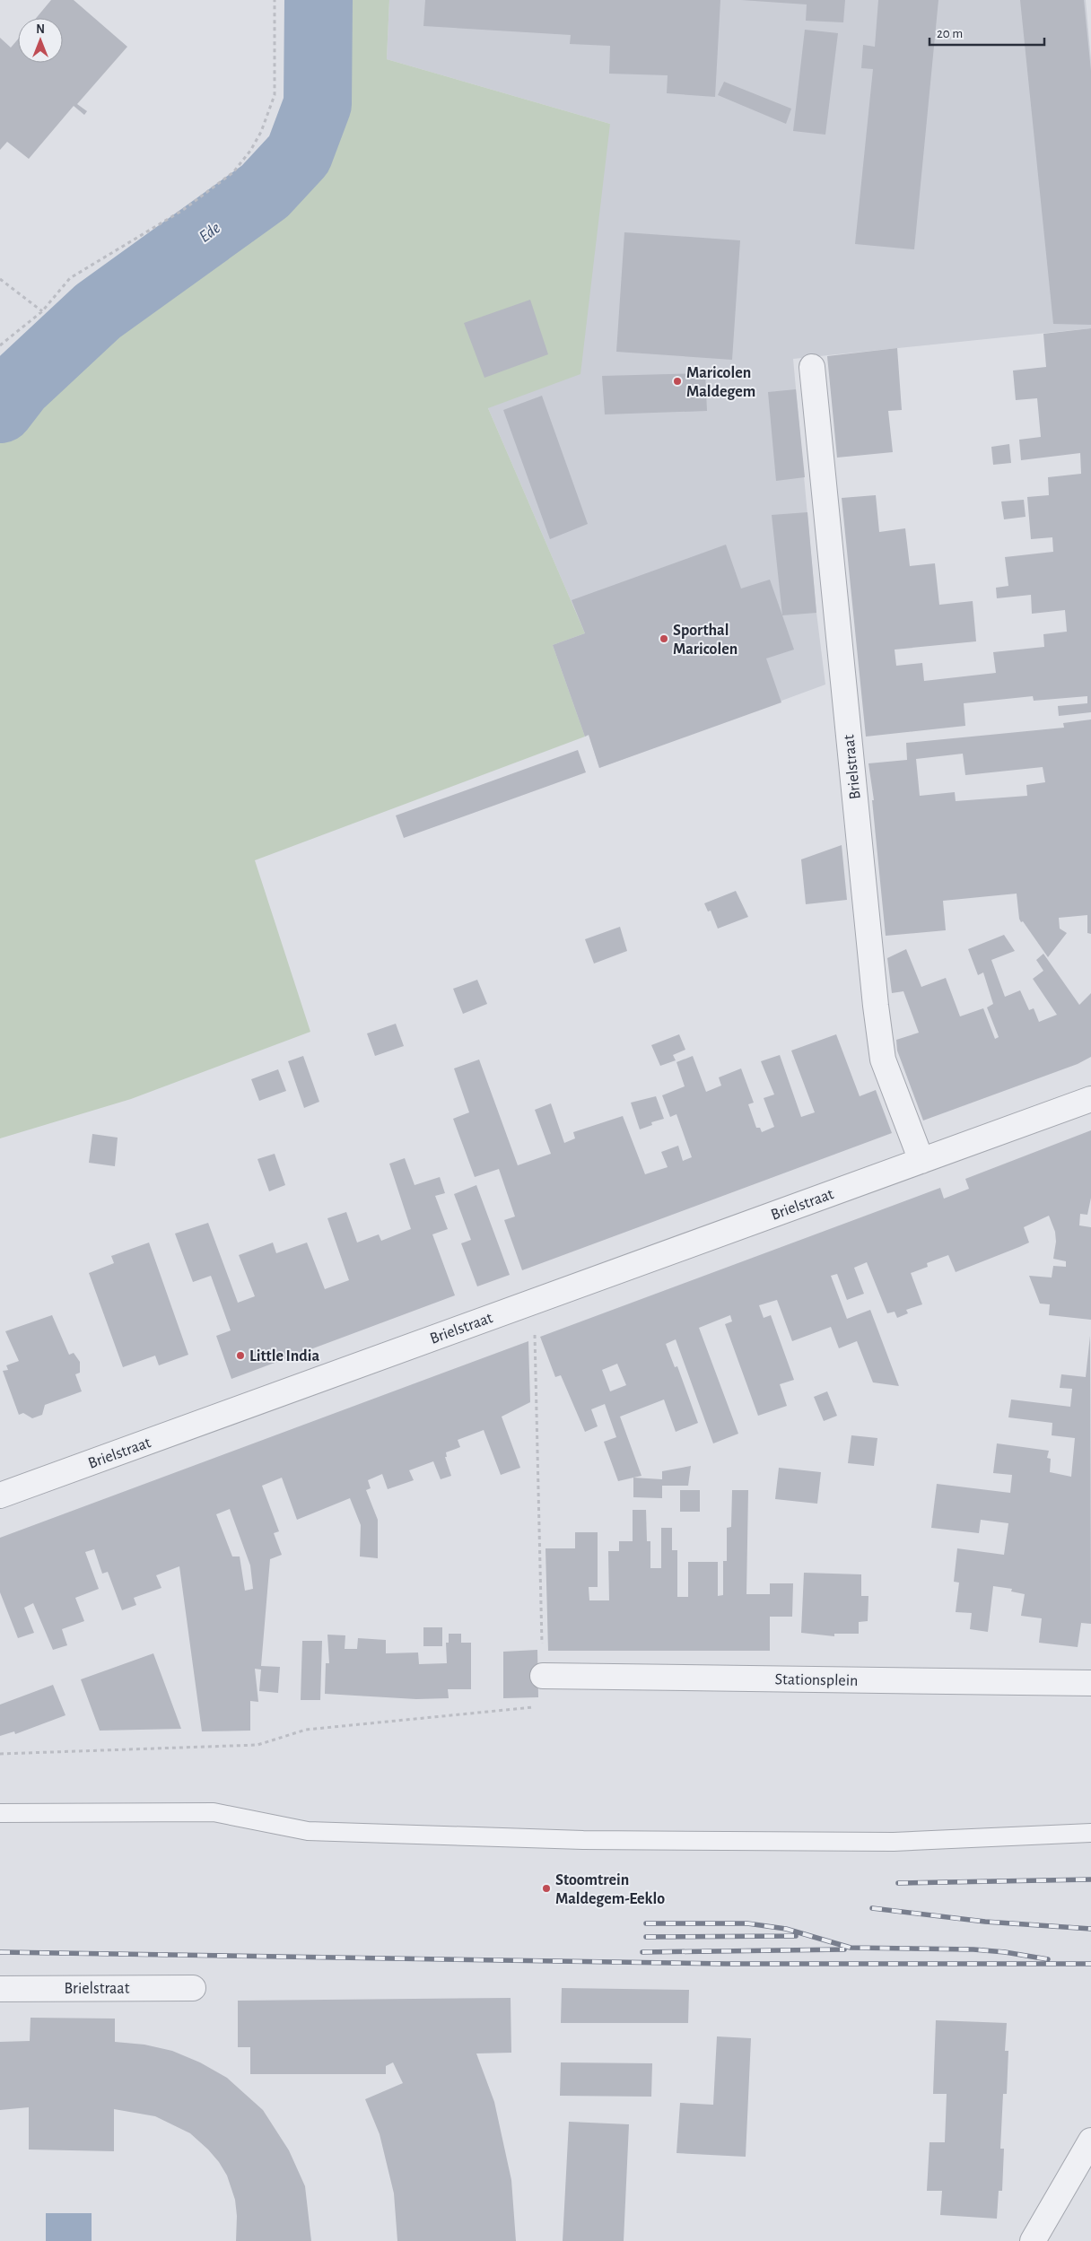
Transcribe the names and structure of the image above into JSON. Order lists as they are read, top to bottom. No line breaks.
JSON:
{"streets":{"street":["Brielstraat","Stationsplein"]},"water":["Ede"],"places":["Maricolen Maldegem","Sporthal Maricolen","Little India","Stoomtrein Maldegem-Eeklo"],"scale_bar":"20 m","north":"top"}
